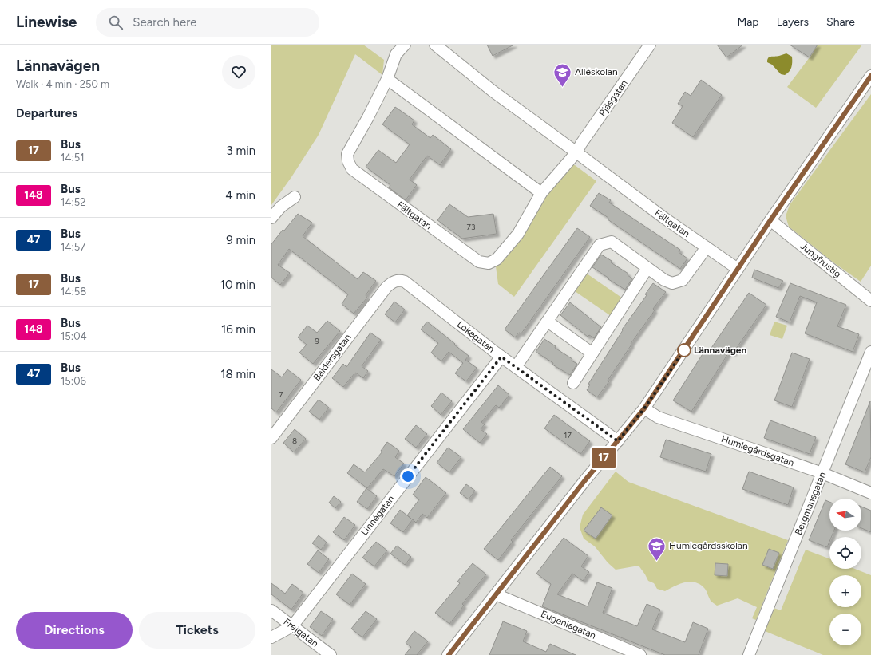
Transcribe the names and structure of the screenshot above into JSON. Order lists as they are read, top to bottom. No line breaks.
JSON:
{"streets":{"street":["Pjäsgatan","Fältgatan","Jungfrustig","Lokegatan","Baldersgatan","Humlegårdsgatan","Bergmansgatan","Linnégatan","Eugeniagatan","Frejgatan"]},"crossings":[["Pjäsgatan","Fältgatan"],["Lokegatan","Baldersgatan"],["Lokegatan","Linnégatan"],["Humlegårdsgatan","Bergmansgatan"],["Linnégatan","Frejgatan"]],"places":{"school or university":["Alléskolan","Humlegårdsskolan"],"other":["Lännavägen"]},"lines":["bus line 17"],"house_numbers":["73","9","7","17","8"],"north":"left","page":{"header":"Linewise","search":"Search here","nav":["Map","Layers","Share"],"heading":[["Lännavägen","Walk · 4 min · 250 m"],"Departures"],"on_map":"17","list":[{"mark":"17","name":"Bus","note":"14:51","value":"3 min"},{"mark":"148","name":"Bus","note":"14:52","value":"4 min"},{"mark":"47","name":"Bus","note":"14:57","value":"9 min"},{"mark":"17","name":"Bus","note":"14:58","value":"10 min"},{"mark":"148","name":"Bus","note":"15:04","value":"16 min"},{"mark":"47","name":"Bus","note":"15:06","value":"18 min"}],"map_buttons":["+","−"],"buttons":["Directions","Tickets"]}}
